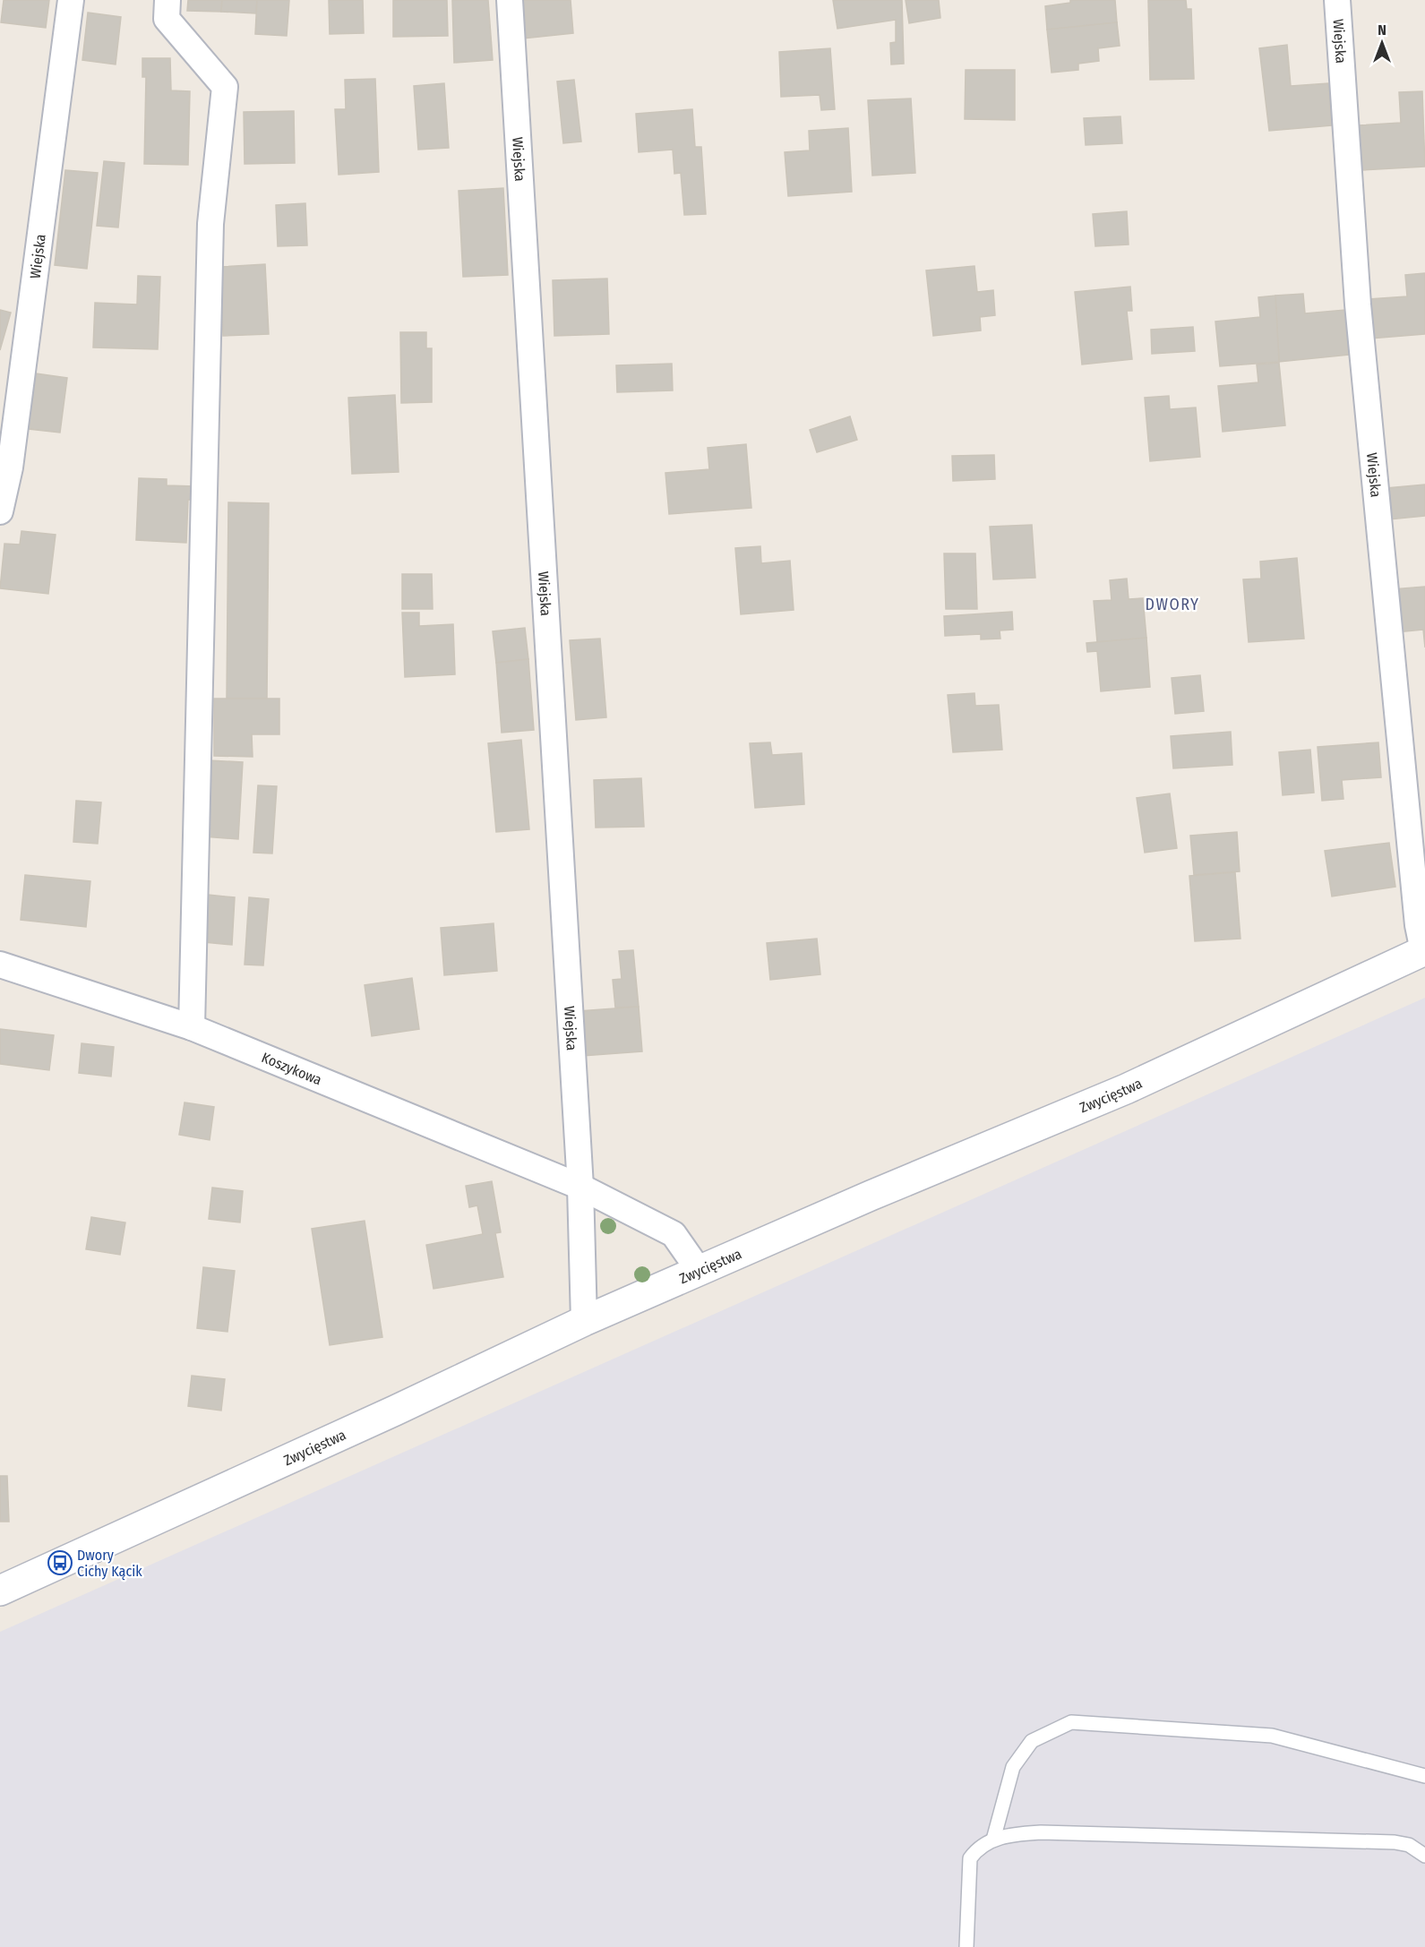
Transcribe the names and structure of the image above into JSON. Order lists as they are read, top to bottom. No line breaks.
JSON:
{"streets":{"street":["Wiejska","Koszykowa","Zwycięstwa"]},"crossings":[["Wiejska","Koszykowa"],["Wiejska","Zwycięstwa"],["Koszykowa","Zwycięstwa"]],"districts":["DWORY"],"places":{"bus stop":["Dwory Cichy Kącik"]},"north":"top"}
